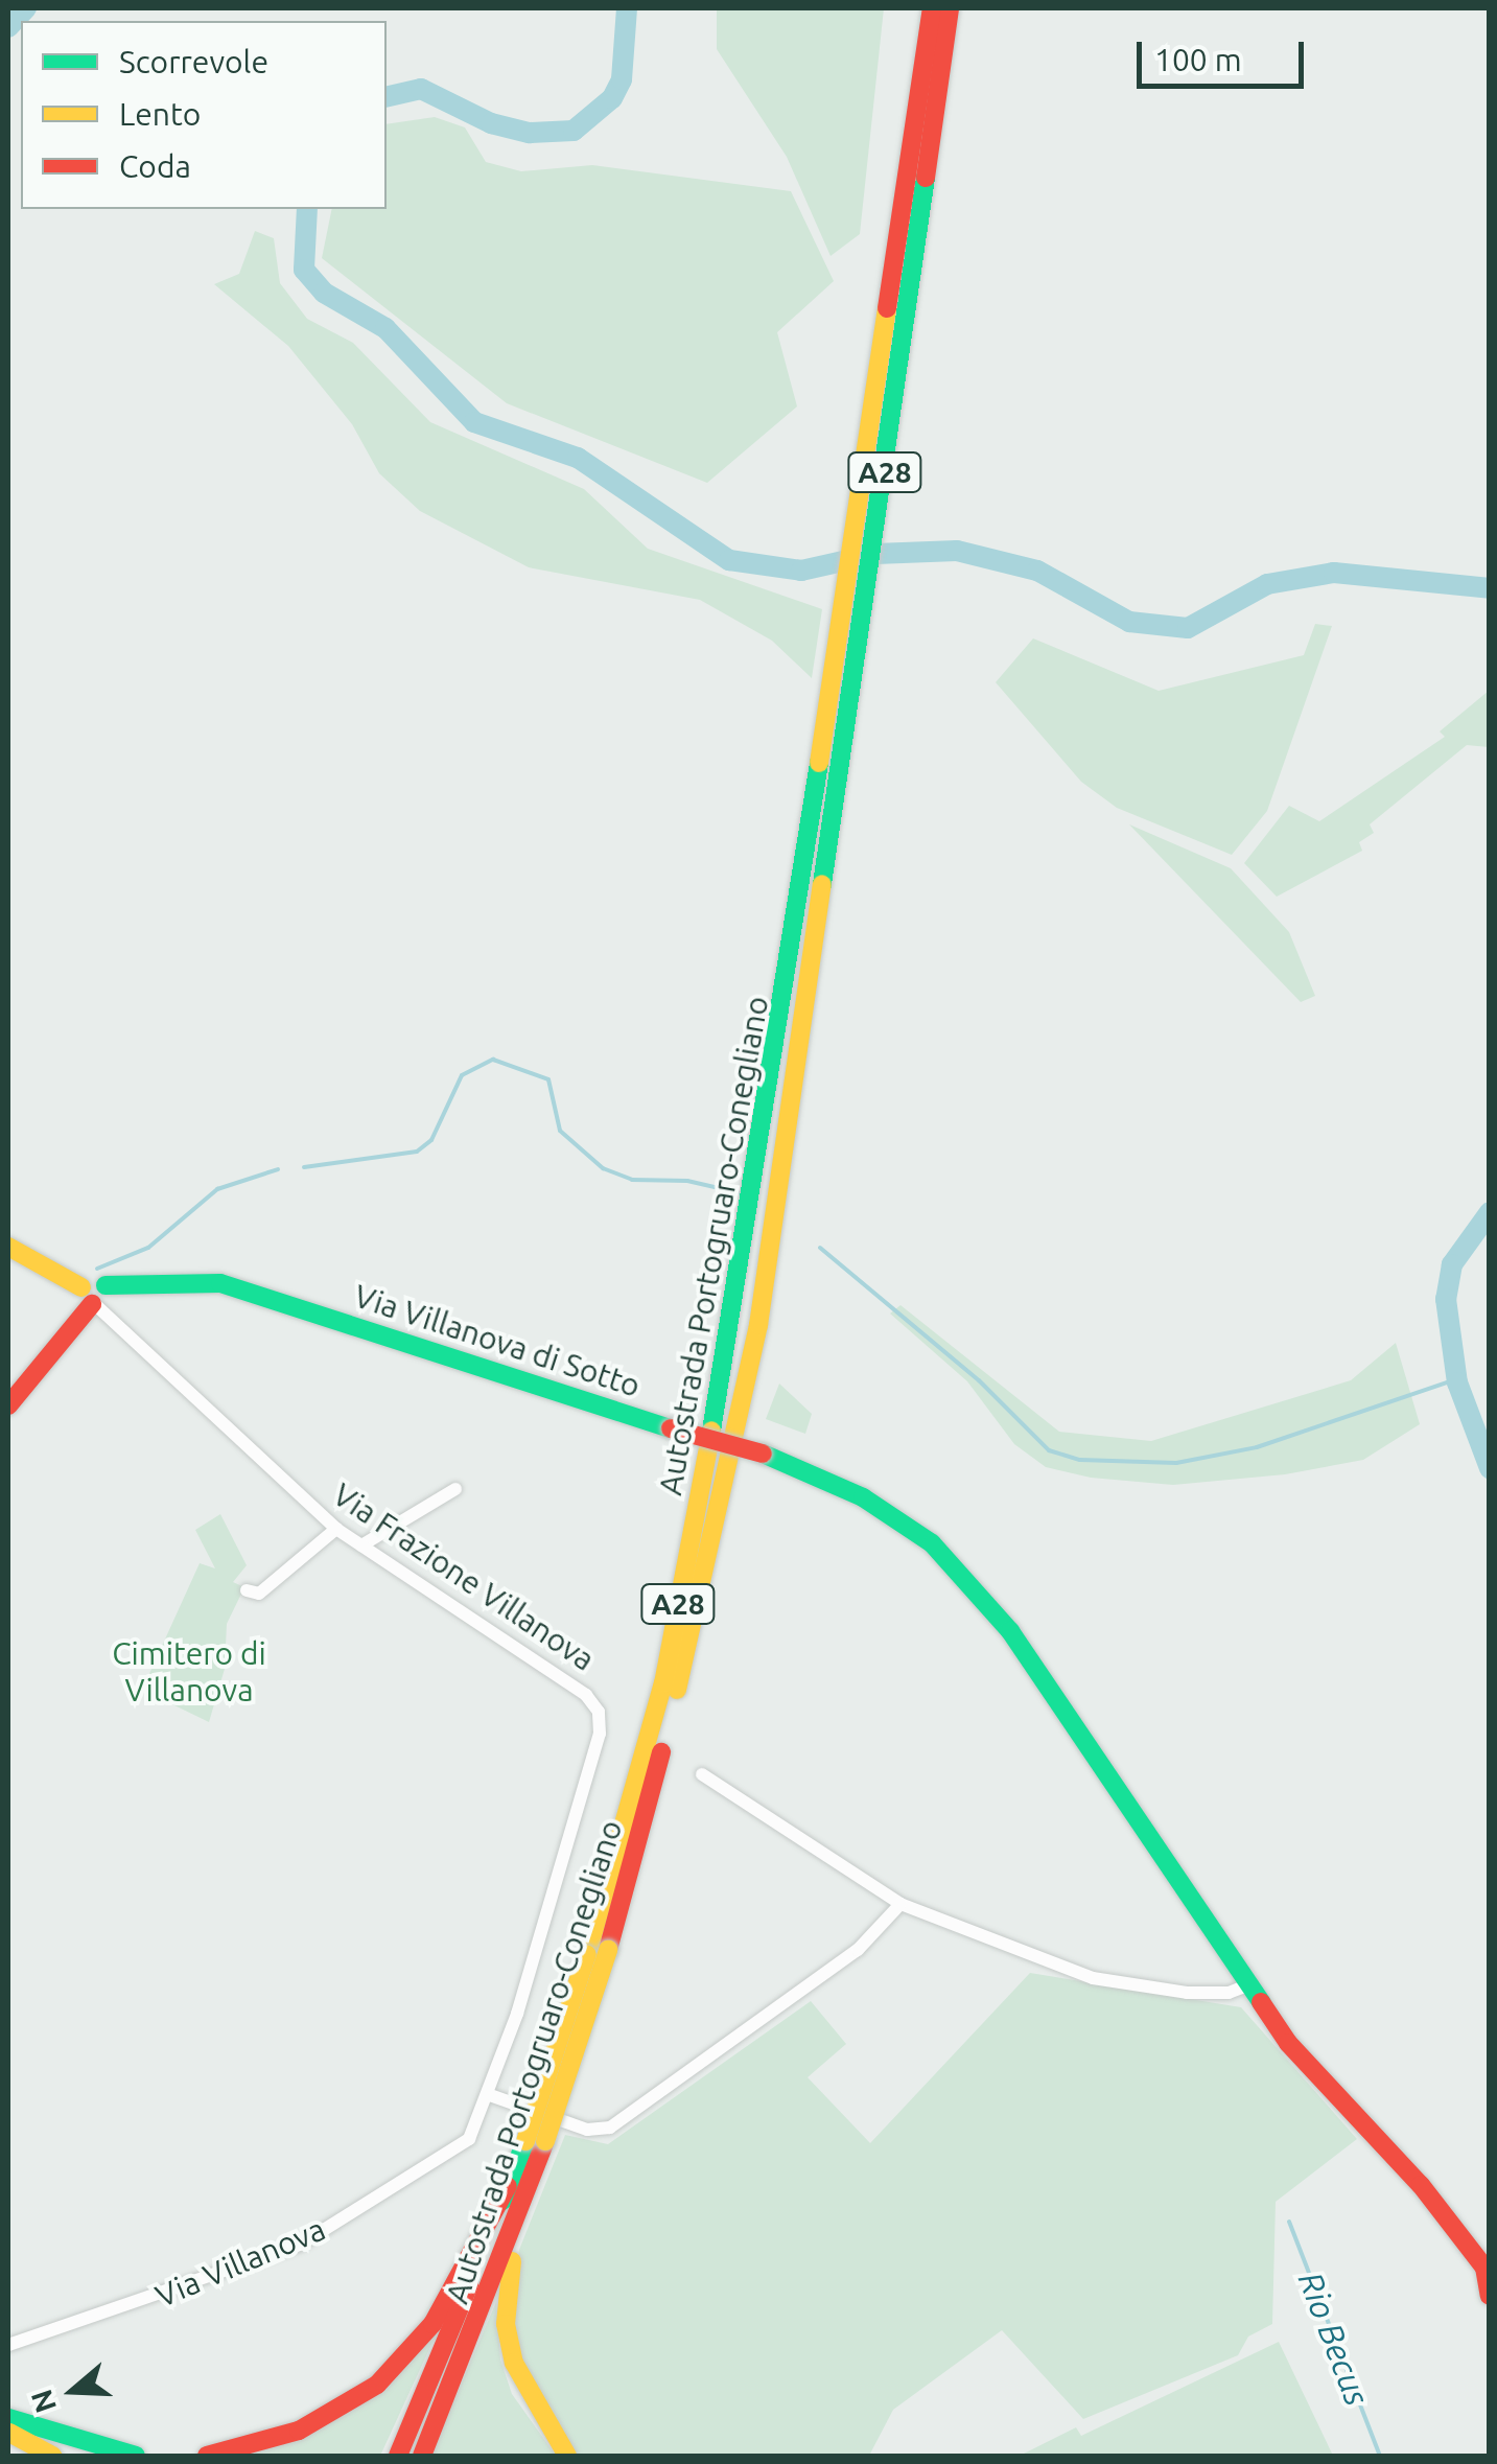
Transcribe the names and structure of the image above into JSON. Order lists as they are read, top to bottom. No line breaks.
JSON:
{"streets":{"main road":["A28","Autostrada Portogruaro-Conegliano","Via Villanova di Sotto","Via Frazione Villanova"],"street":["Via Villanova"]},"crossings":[["Via Villanova di Sotto","Via Frazione Villanova"],["Via Frazione Villanova","Via Villanova"]],"water":["Rio Becus"],"parks":["Cimitero di Villanova"],"legend":["Scorrevole","Lento","Coda"],"scale_bar":"100 m","north":"left"}
